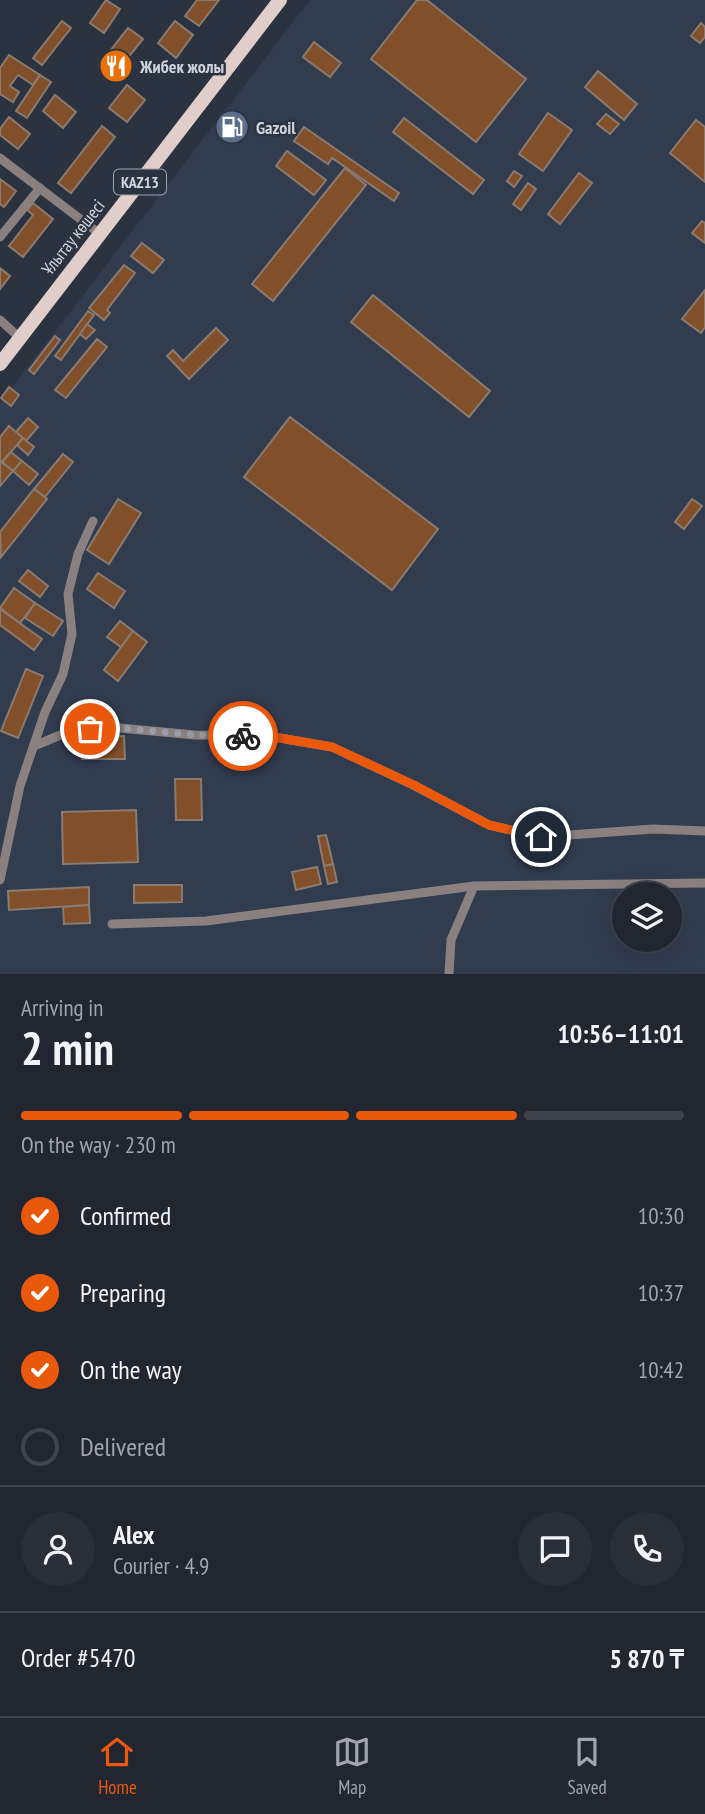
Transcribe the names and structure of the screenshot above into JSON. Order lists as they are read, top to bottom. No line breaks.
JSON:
{"streets":{"main road":["KAZ13","Ұлытау көшесі"]},"places":{"restaurant":["Жибек жолы"],"fuel station":["Gazoil"]},"page":{"heading":["2 min","Arriving in","10:56–11:01"],"panel":["Alex","Courier · 4.9","Order #5470","5 870 ₸"],"bar":"On the way · 230 m","list":[["Confirmed","10:30"],["Preparing","10:37"],["On the way","10:42"],"Delivered"],"tabs":["Home","Map","Saved"]}}
